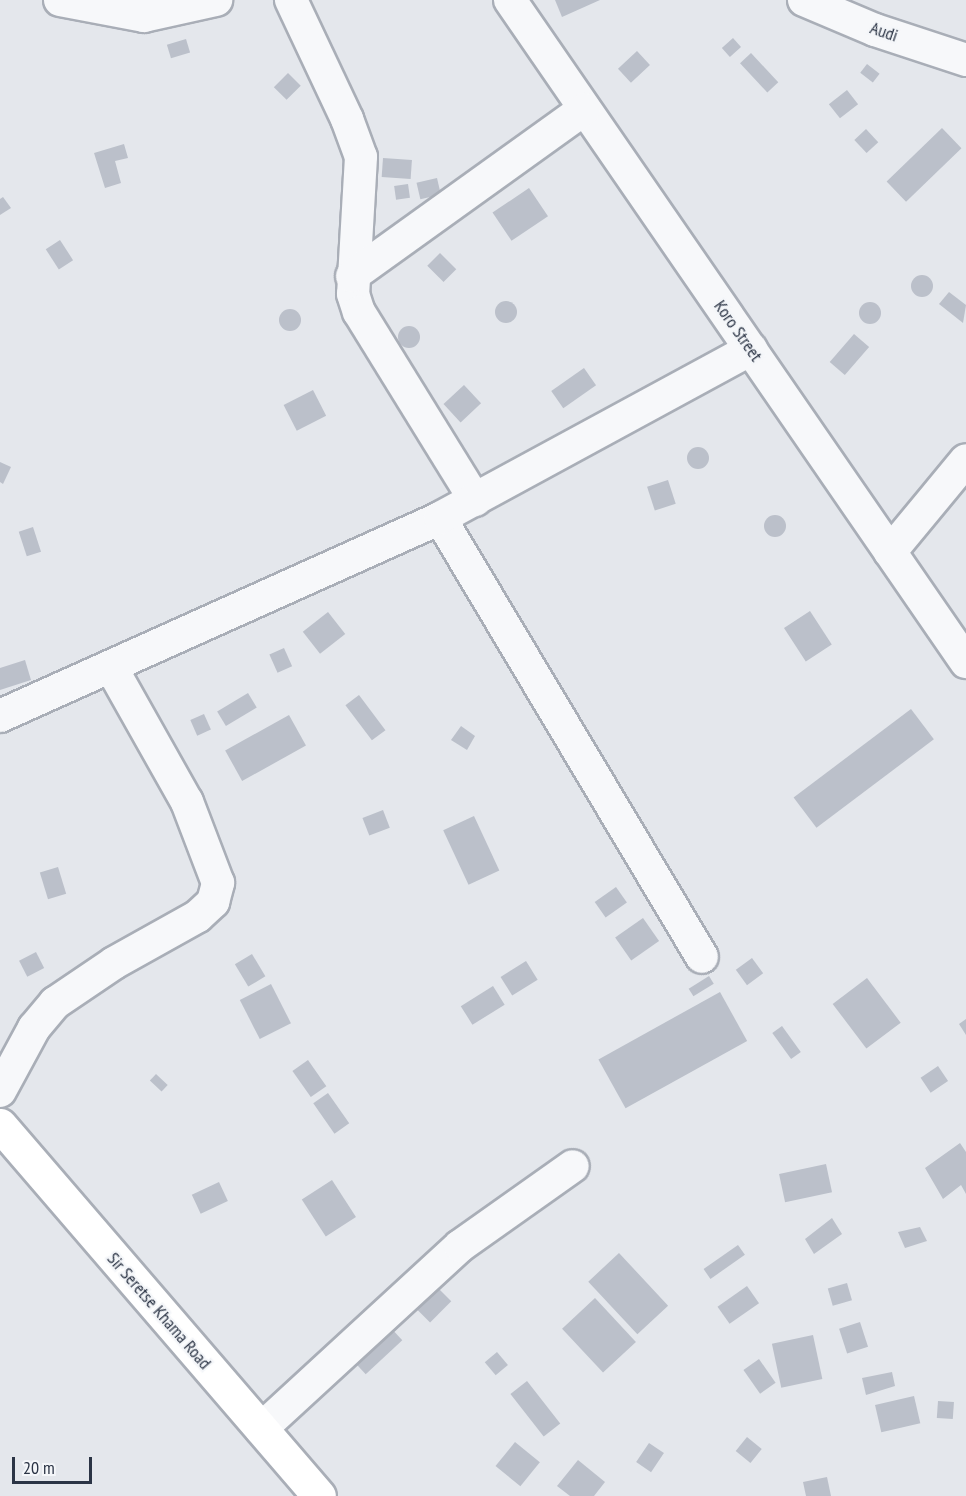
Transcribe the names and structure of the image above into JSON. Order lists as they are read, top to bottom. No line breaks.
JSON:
{"streets":{"main road":["Sir Seretse Khama Road"],"street":["Audi","Koro Street"]},"scale_bar":"20 m"}
